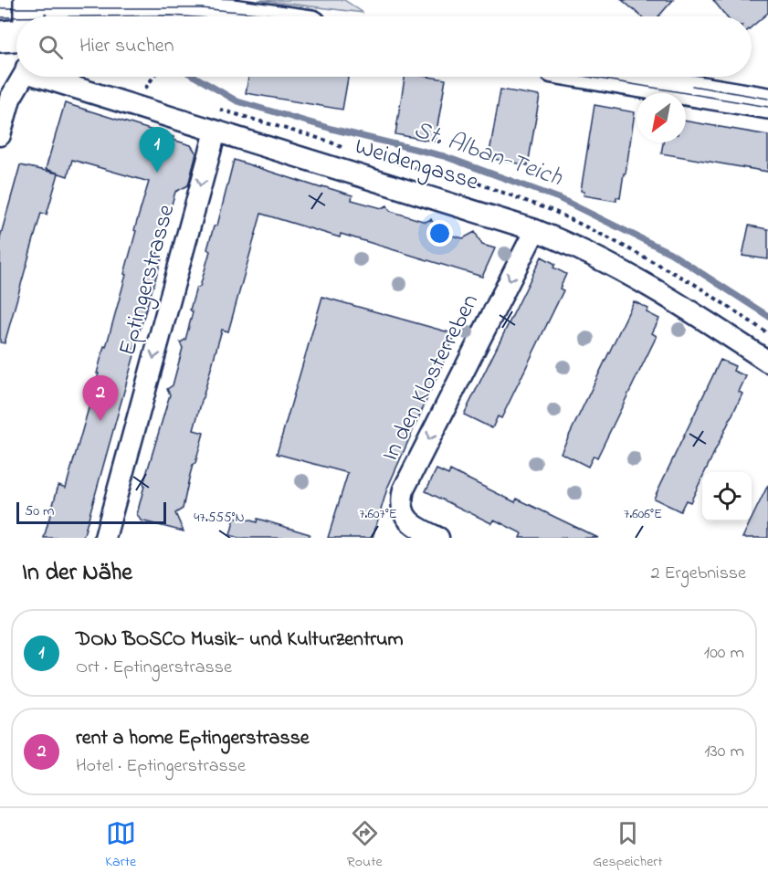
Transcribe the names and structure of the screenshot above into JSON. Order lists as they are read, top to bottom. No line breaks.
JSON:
{"streets":{"street":["Weidengasse","Eptingerstrasse","In den Klosterreben"]},"crossings":[["Weidengasse","Eptingerstrasse"],["Weidengasse","In den Klosterreben"]],"one_way":["Eptingerstrasse","In den Klosterreben"],"water":["St. Alban-Teich"],"scale_bar":"50 m","north":"bottom left","page":{"search":"Hier suchen","pins":["1","2"],"scale":"50 m","heading":["In der Nähe","2 Ergebnisse"],"list":[{"mark":"1","name":"DON BOSCO Musik- und Kulturzentrum","note":"Ort · Eptingerstrasse","value":"100 m"},{"mark":"2","name":"rent a home Eptingerstrasse","note":"Hotel · Eptingerstrasse","value":"130 m"}],"nav":["Karte","Route","Gespeichert"]},"coordinates":["7.607°E","7.606°E","47.555°N"]}
